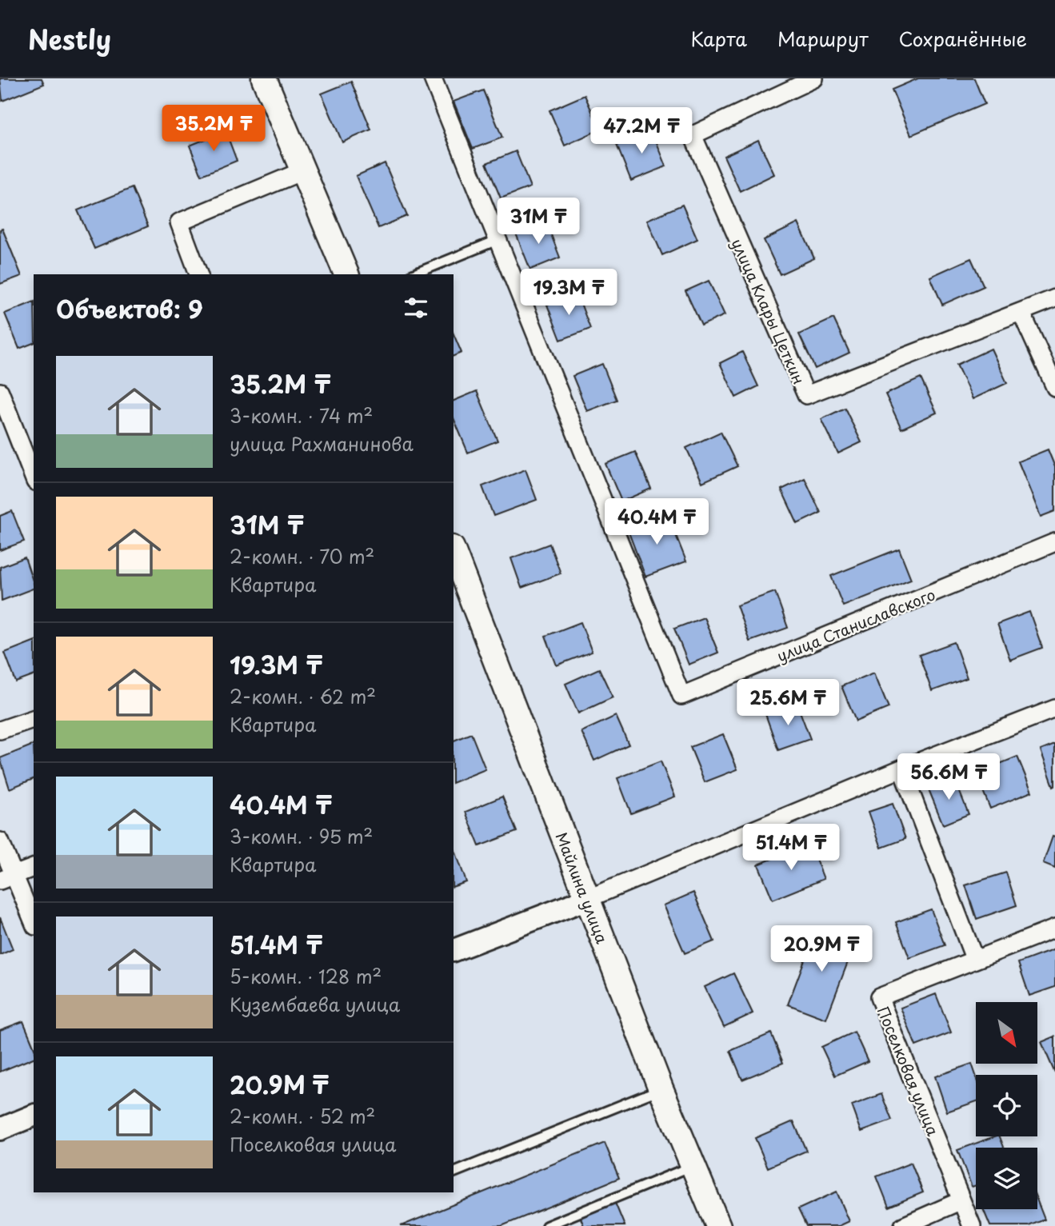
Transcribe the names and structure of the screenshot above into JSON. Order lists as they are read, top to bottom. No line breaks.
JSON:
{"streets":{"main road":["Майлина улица"],"street":["улица Клары Цеткин","улица Станиславского","Поселковая улица"]},"north":"bottom right","page":{"header":"Nestly","nav":["Карта","Маршрут","Сохранённые"],"price":["35.2M ₸","47.2M ₸","31M ₸","19.3M ₸","40.4M ₸","25.6M ₸","56.6M ₸","51.4M ₸","20.9M ₸"],"heading":"Объектов: 9","list":[{"name":"35.2M ₸","note":"3-комн. · 74 m² · улица Рахманинова"},{"name":"31M ₸","note":"2-комн. · 70 m² · Квартира"},{"name":"19.3M ₸","note":"2-комн. · 62 m² · Квартира"},{"name":"40.4M ₸","note":"3-комн. · 95 m² · Квартира"},{"name":"51.4M ₸","note":"5-комн. · 128 m² · Кузембаева улица"},{"name":"20.9M ₸","note":"2-комн. · 52 m² · Поселковая улица"}]}}
